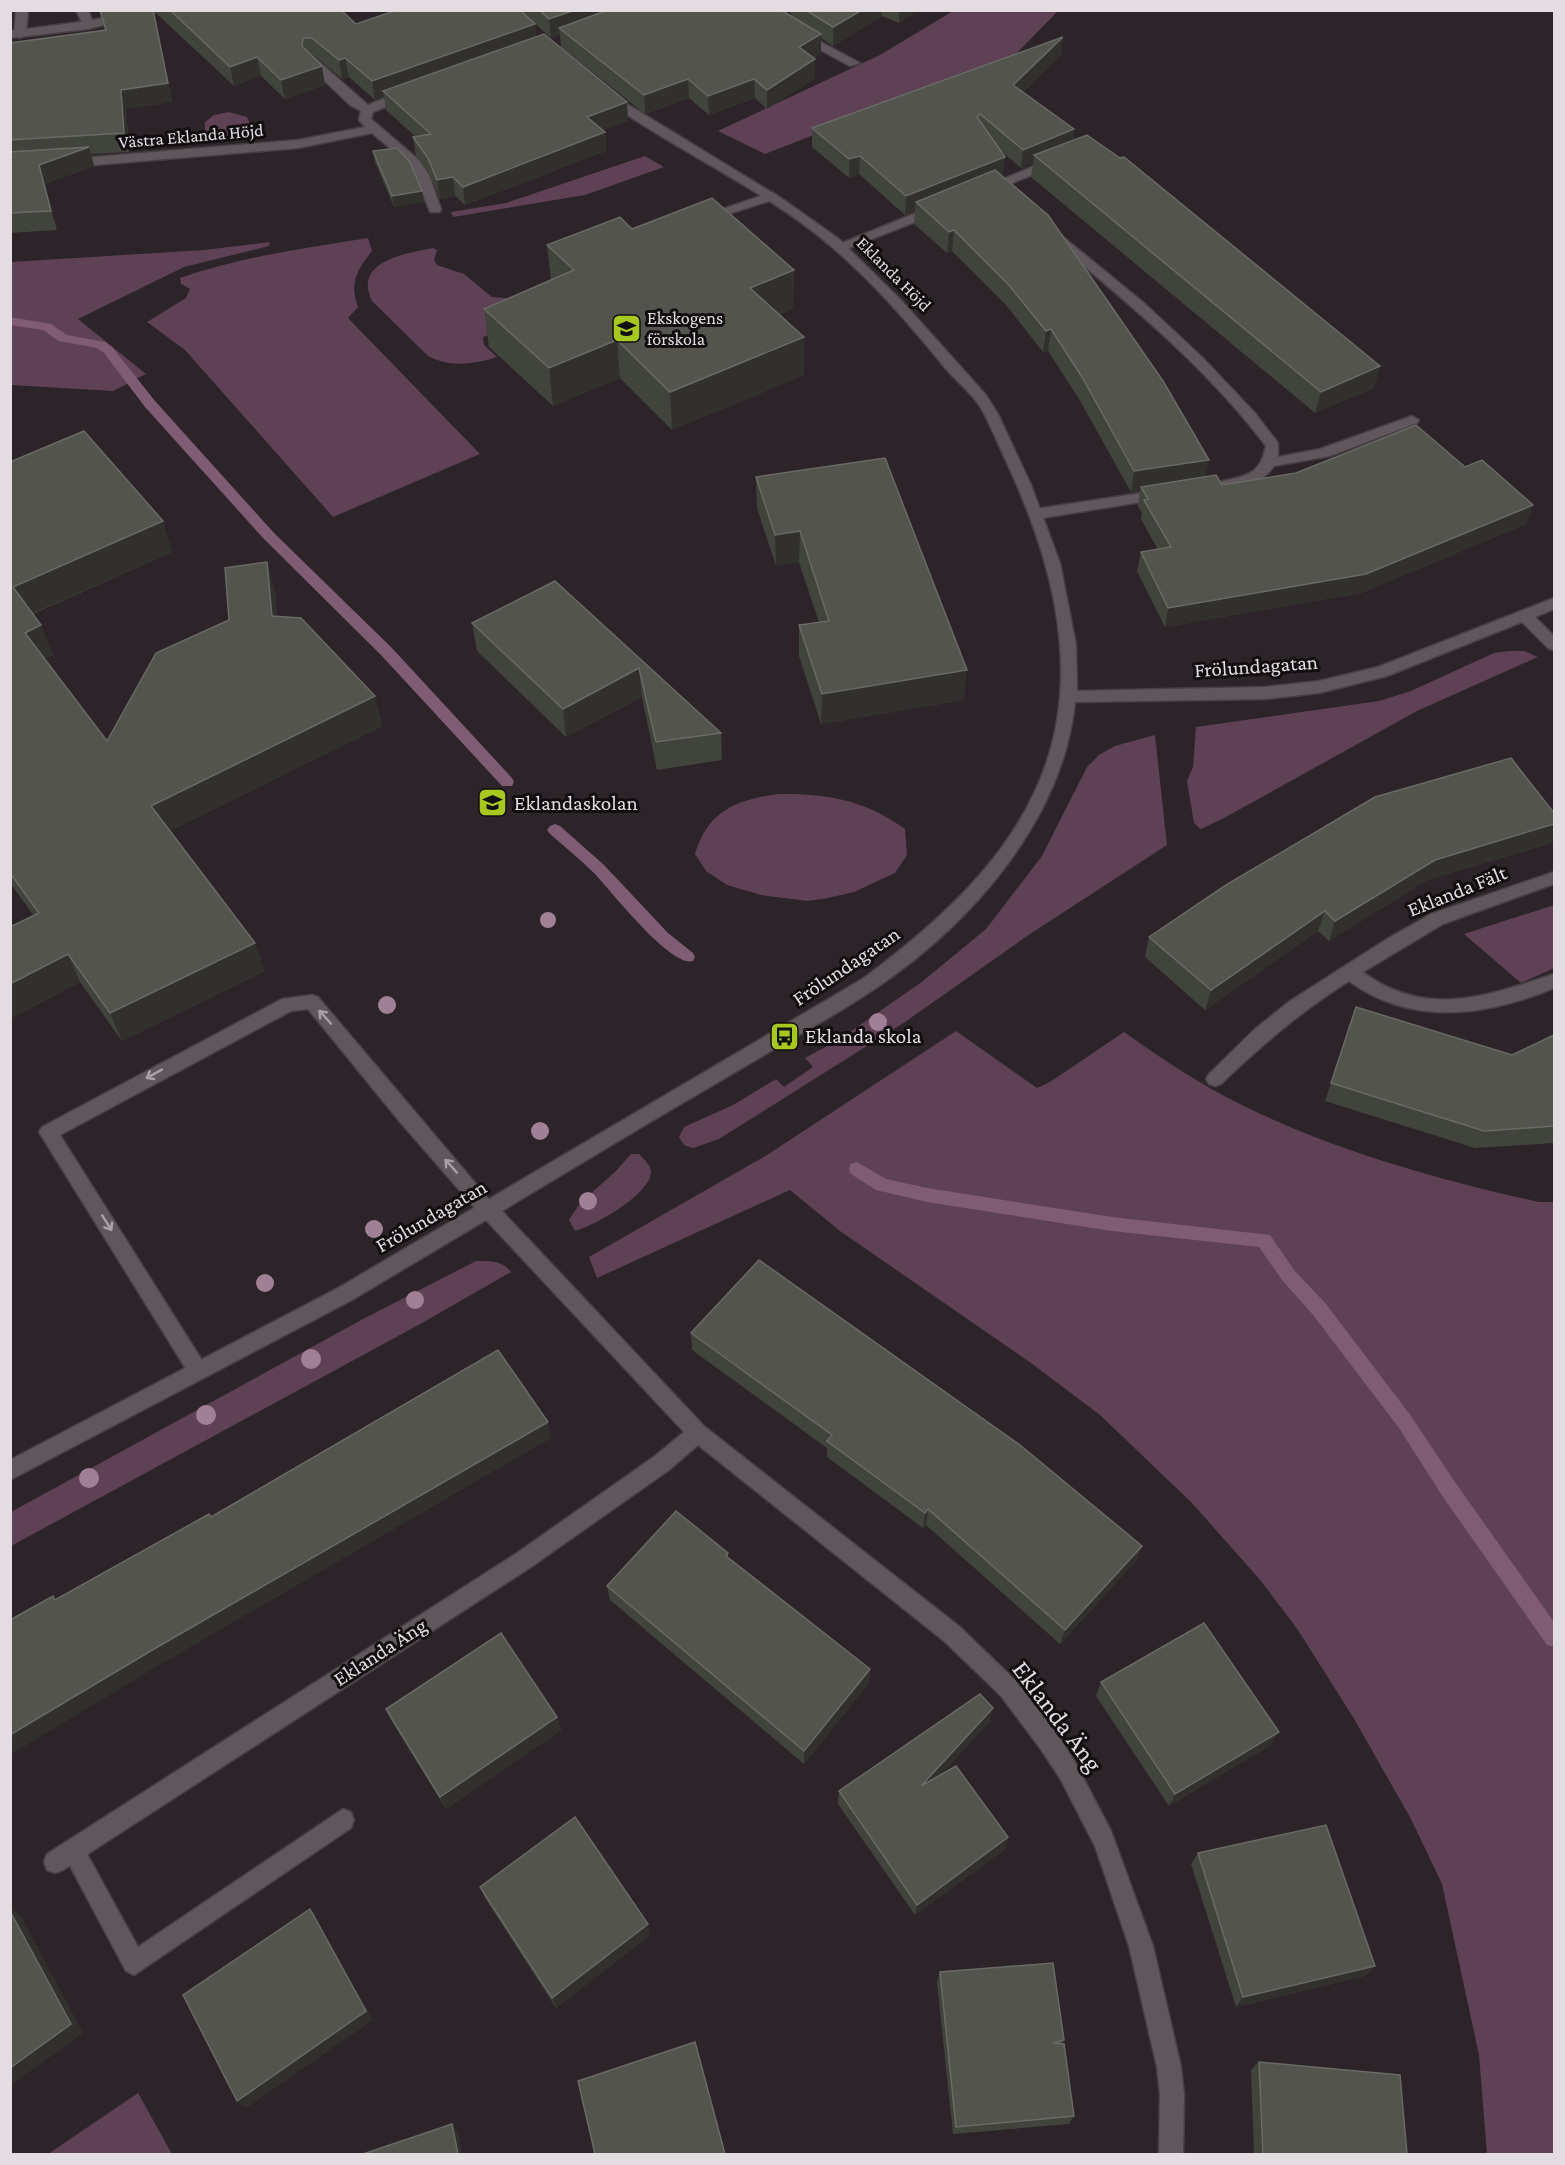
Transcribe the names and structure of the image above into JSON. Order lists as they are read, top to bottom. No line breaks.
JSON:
{"streets":{"street":["Västra Eklanda Höjd","Eklanda Höjd","Frölundagatan","Eklanda Fält","Eklanda Äng"]},"crossings":[["Eklanda Höjd","Frölundagatan"],["Frölundagatan","Eklanda Äng"]],"places":{"school or university":["Ekskogens förskola","Eklandaskolan"],"bus stop":["Eklanda skola"]}}
